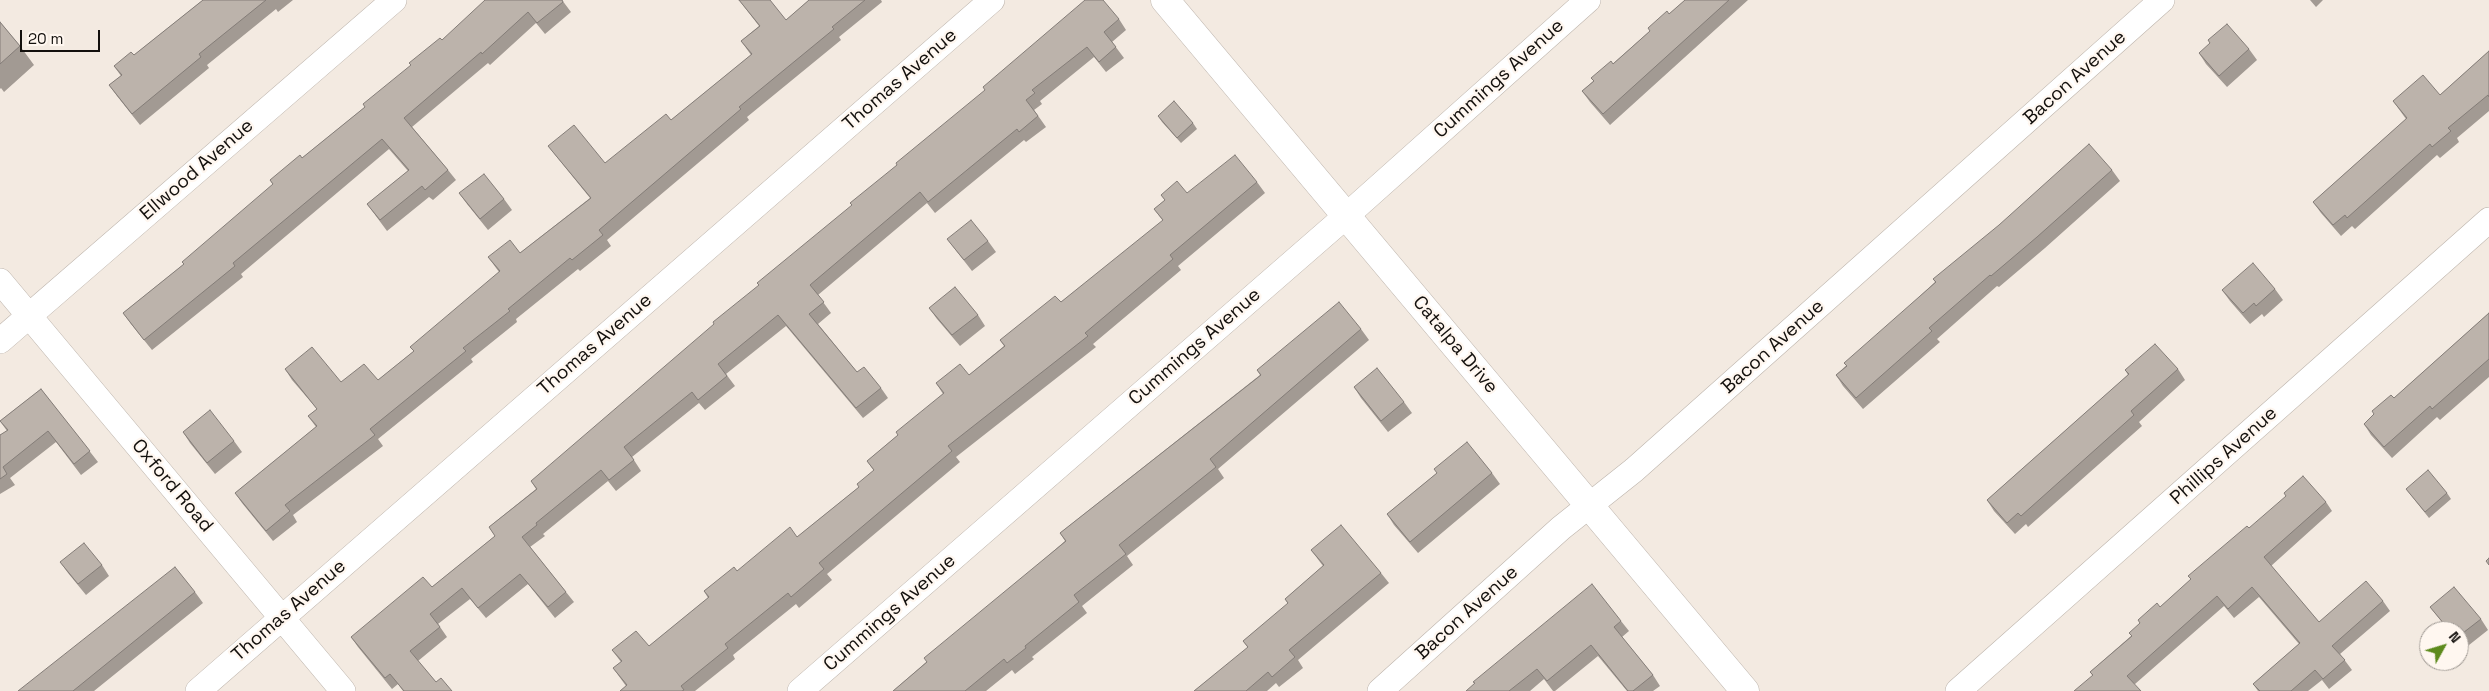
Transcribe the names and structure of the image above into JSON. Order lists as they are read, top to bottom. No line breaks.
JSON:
{"streets":{"street":["Bacon Avenue","Cummings Avenue","Thomas Avenue","Ellwood Avenue","Catalpa Drive","Phillips Avenue","Oxford Road"]},"crossings":[["Bacon Avenue","Catalpa Drive"],["Cummings Avenue","Catalpa Drive"],["Thomas Avenue","Oxford Road"],["Ellwood Avenue","Oxford Road"]],"scale_bar":"20 m","north":"top right"}
